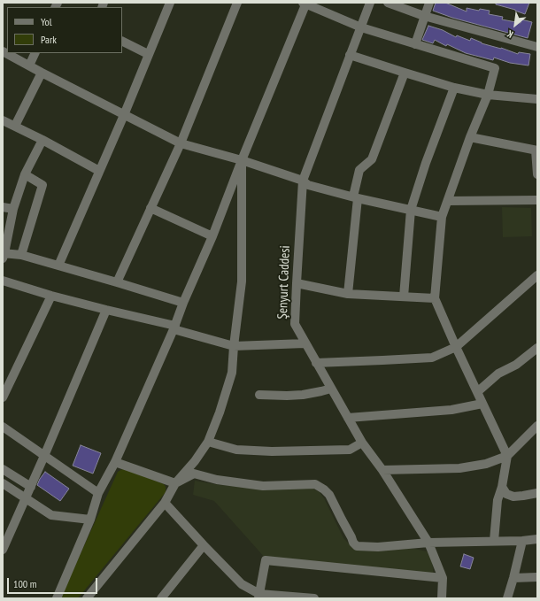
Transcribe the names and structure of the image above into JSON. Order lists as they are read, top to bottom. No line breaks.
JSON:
{"streets":{"street":["Şenyurt Caddesi"]},"legend":["Yol","Park"],"scale_bar":"100 m","north":"bottom left"}
